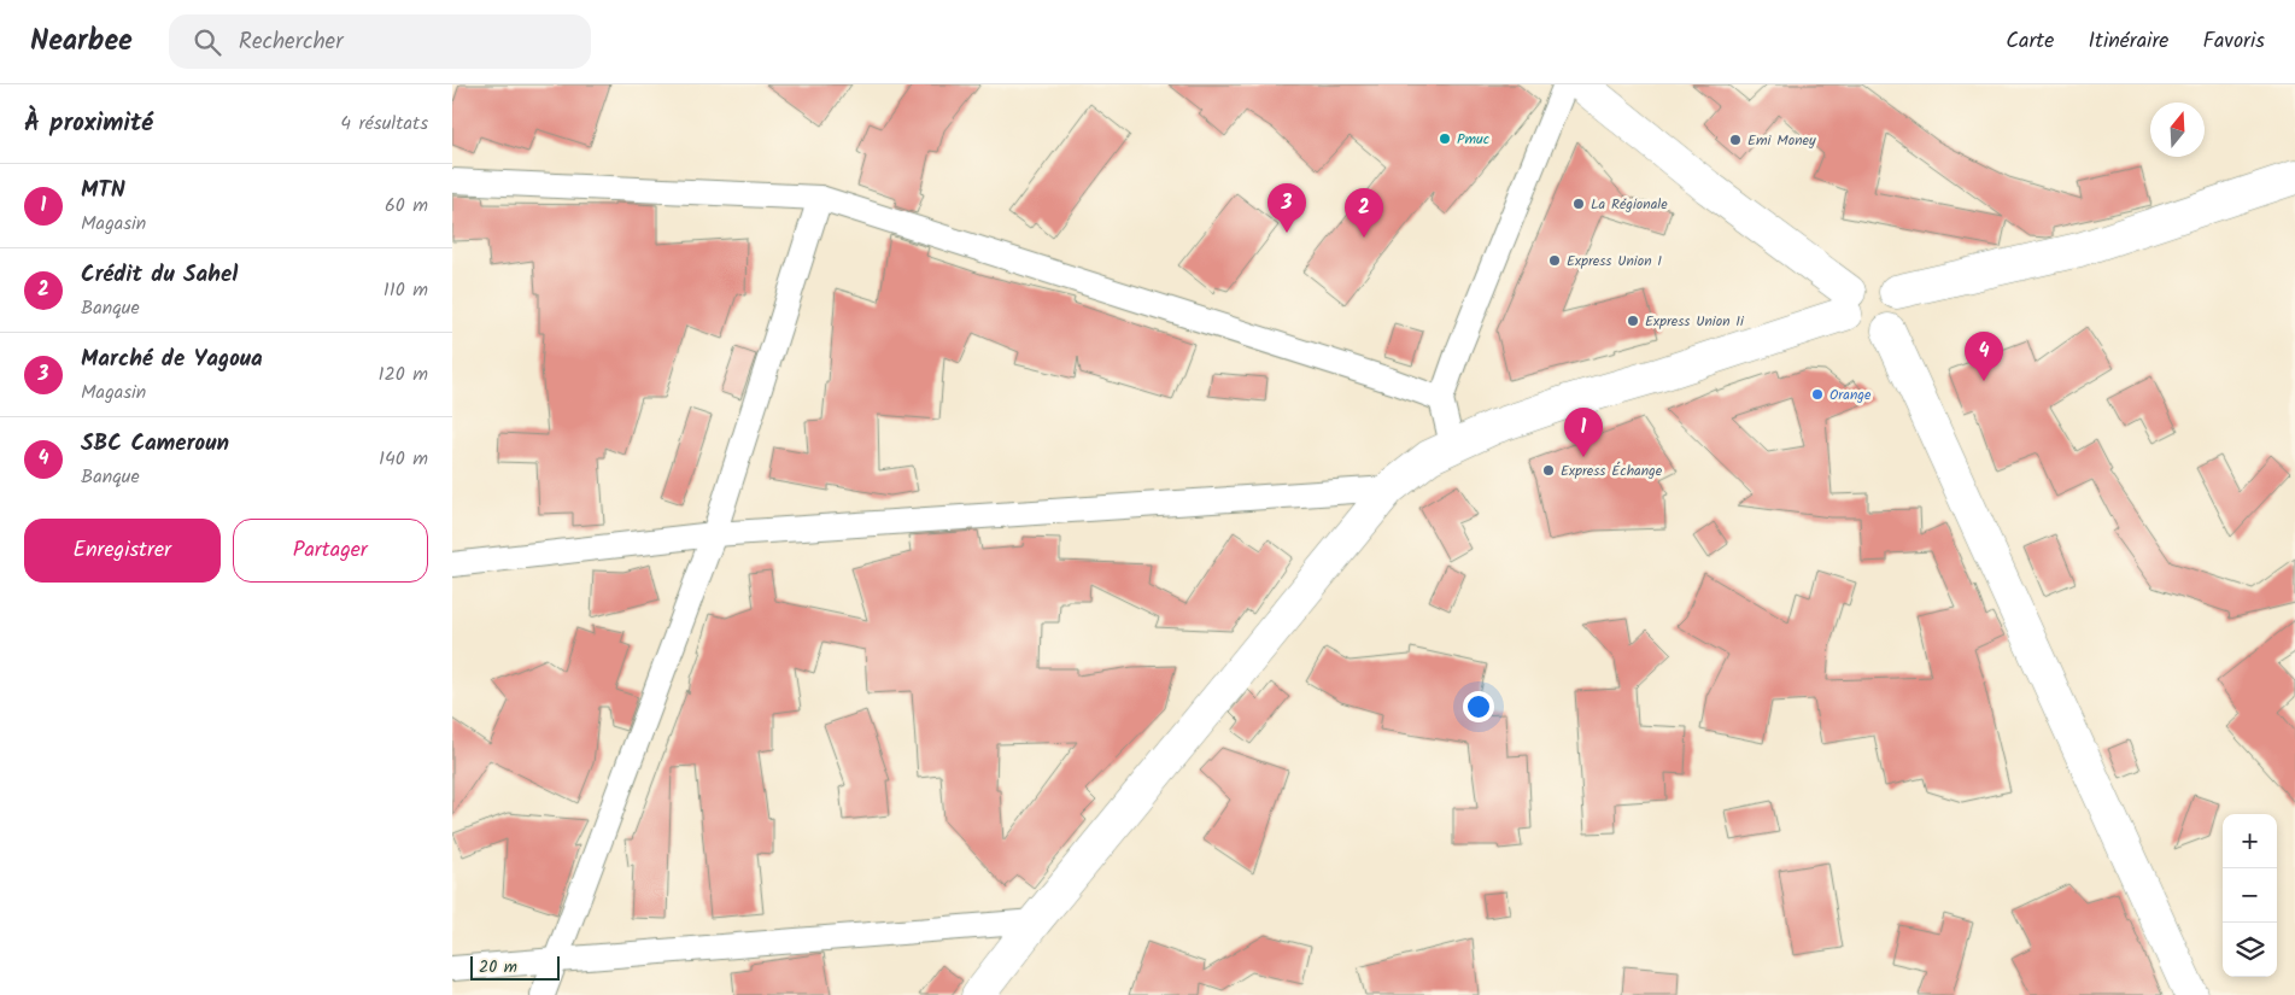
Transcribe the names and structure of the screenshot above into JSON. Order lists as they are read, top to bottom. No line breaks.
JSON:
{"places":["Pmuc","Emi Money","La Régionale","Express Union I","Express Union Ii","Orange","Express Échange"],"scale_bar":"20 m","north":"top","page":{"header":"Nearbee","search":"Rechercher","nav":["Carte","Itinéraire","Favoris"],"heading":["À proximité","4 résultats"],"list":[{"mark":"1","name":"MTN","note":"Magasin","value":"60 m"},{"mark":"2","name":"Crédit du Sahel","note":"Banque","value":"110 m"},{"mark":"3","name":"Marché de Yagoua","note":"Magasin","value":"120 m"},{"mark":"4","name":"SBC Cameroun","note":"Banque","value":"140 m"}],"pins":["3","2","4","1"],"buttons":["Enregistrer","Partager"],"map_buttons":["+","−"],"scale":"20 m"}}
